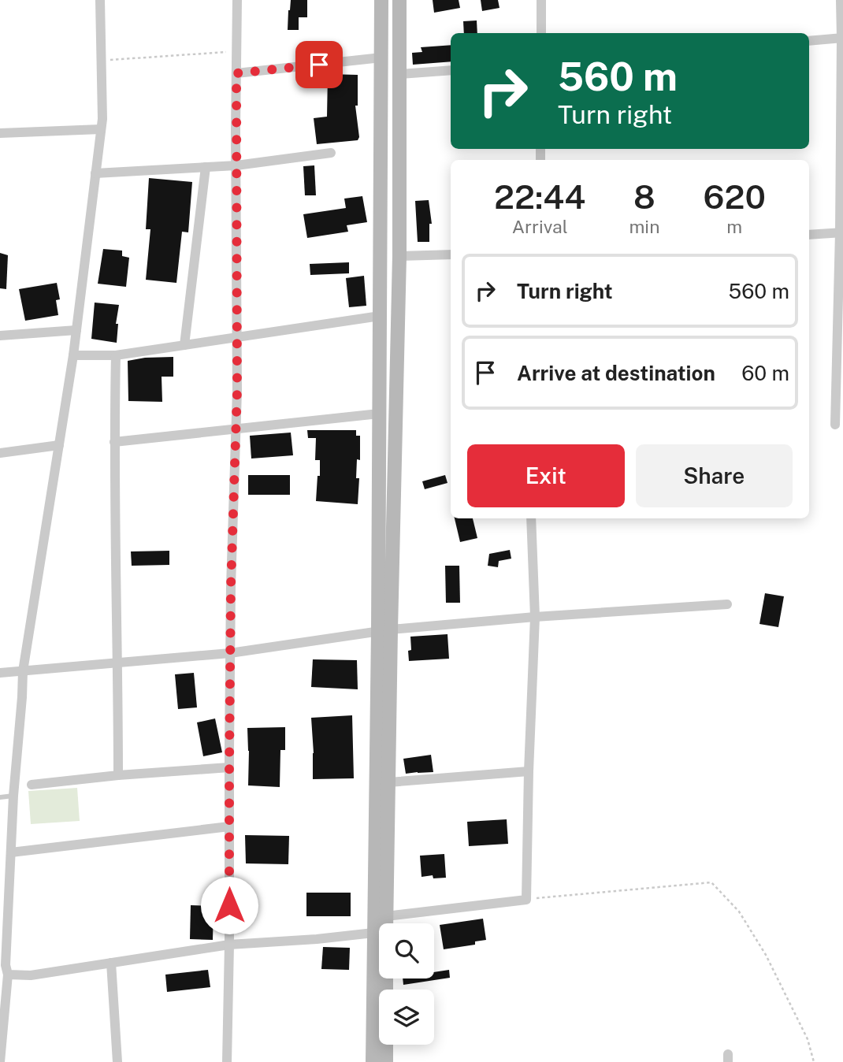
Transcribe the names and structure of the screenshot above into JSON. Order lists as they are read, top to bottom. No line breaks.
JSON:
{"page":{"turn":["560 m","Turn right"],"eta":["22:44","Arrival","8","min","620","m"],"list":[{"name":"Turn right","value":"560 m"},{"name":"Arrive at destination","value":"60 m"}],"buttons":["Exit","Share"]}}
